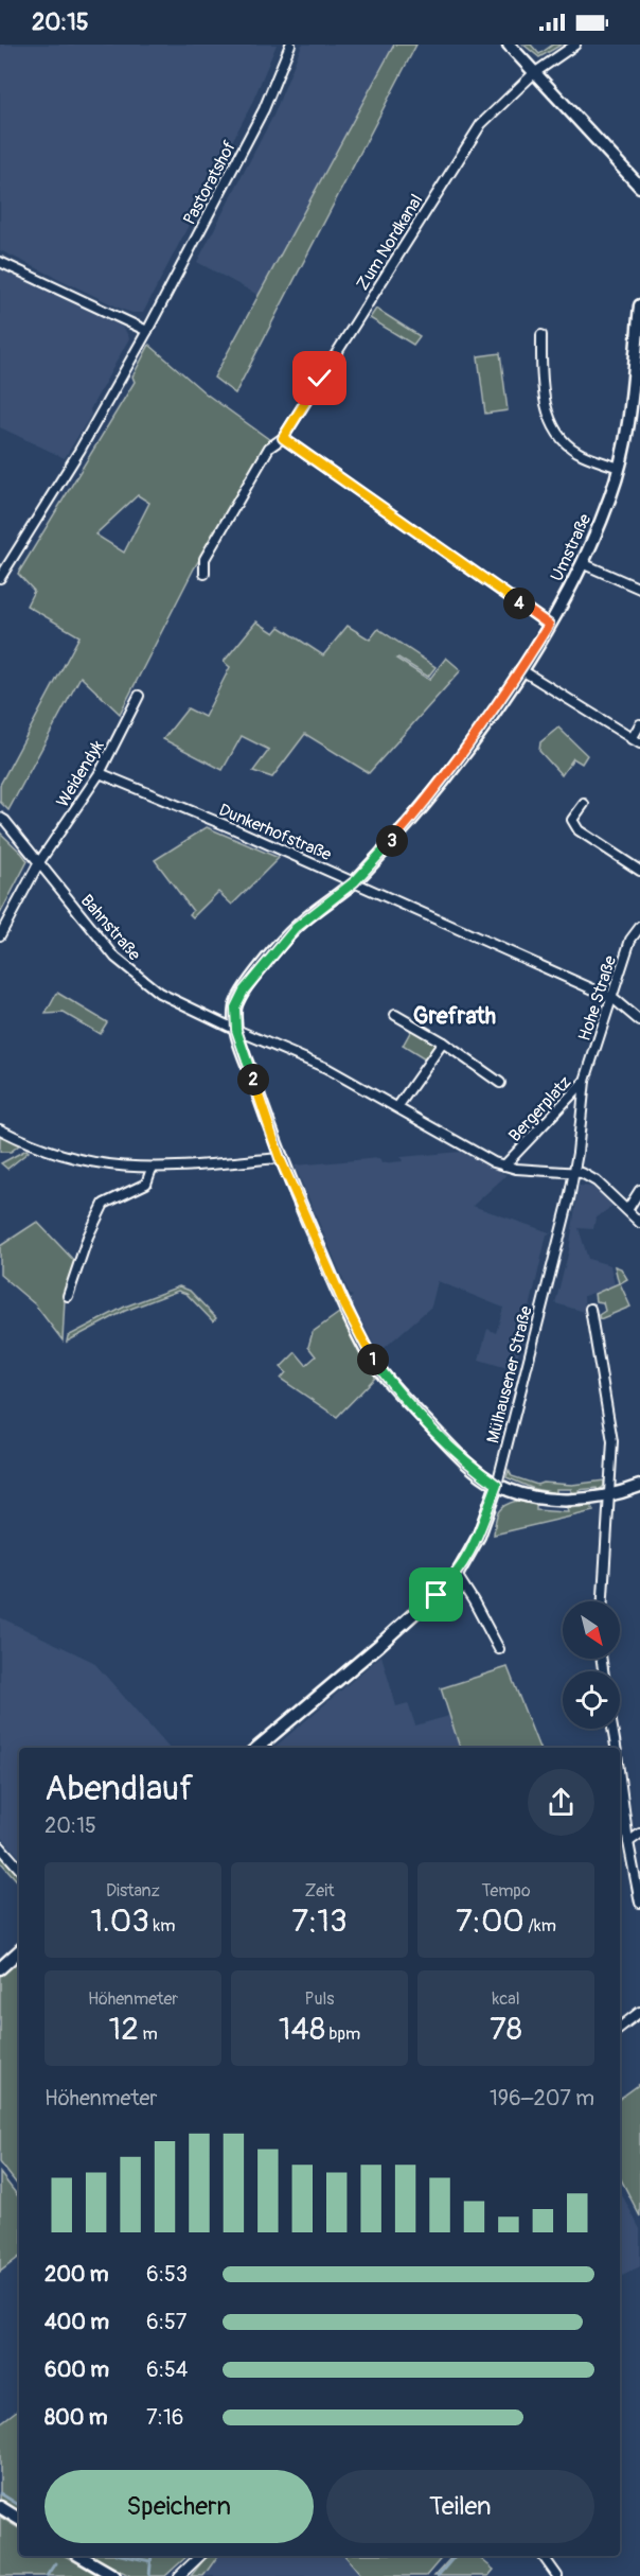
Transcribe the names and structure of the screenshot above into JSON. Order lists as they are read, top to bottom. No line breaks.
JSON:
{"streets":{"street":["Pastoratshof","Zum Nordkanal","Umstraße","Weidendyk","Dunkerhofstraße","Bahnstraße","Hohe Straße","Bergerplatz","Mülhausener Straße"]},"crossings":[["Umstraße","Dunkerhofstraße"],["Umstraße","Bahnstraße"],["Umstraße","Mülhausener Straße"],["Weidendyk","Dunkerhofstraße"],["Weidendyk","Bahnstraße"],["Dunkerhofstraße","Hohe Straße"],["Bahnstraße","Bergerplatz"],["Bahnstraße","Mülhausener Straße"],["Hohe Straße","Bergerplatz"],["Bergerplatz","Mülhausener Straße"]],"districts":["Grefrath"],"north":"bottom right","page":{"status":"20:15","pins":["4","3","2","1"],"heading":["Abendlauf","20:15"],"stats":[["Distanz","1.03 km"],["Zeit","7:13"],["Tempo","7:00 /km"],["Höhenmeter","12 m"],["Puls","148 bpm"],["kcal","78"]],"chart":["Höhenmeter","196–207 m"],"list":[{"name":"200 m","note":"6:53"},{"name":"400 m","note":"6:57"},{"name":"600 m","note":"6:54"},{"name":"800 m","note":"7:16"}],"buttons":["Speichern","Teilen"]}}
